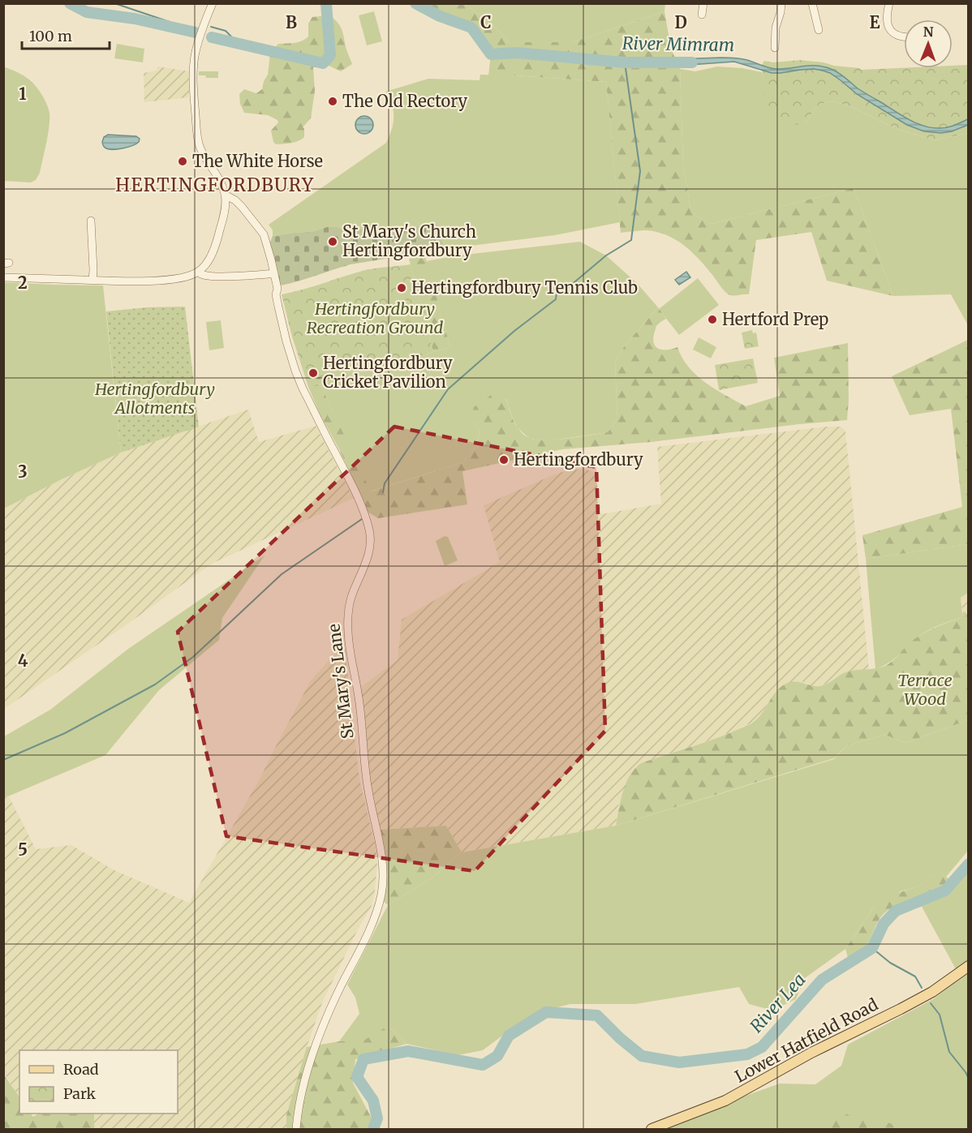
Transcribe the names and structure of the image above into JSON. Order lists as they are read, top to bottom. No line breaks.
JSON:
{"streets":{"main road":["Lower Hatfield Road"],"street":["St Mary's Lane"]},"districts":["HERTINGFORDBURY"],"water":["River Mimram","River Lea"],"parks":["Hertingfordbury Recreation Ground","Hertingfordbury Allotments","Terrace Wood"],"places":["The Old Rectory","The White Horse","St Mary's Church Hertingfordbury","Hertingfordbury Tennis Club","Hertford Prep","Hertingfordbury Cricket Pavilion","Hertingfordbury"],"legend":["Road","Park"],"scale_bar":"100 m","north":"top","grid":{"columns":["B","C","D","E"],"rows":["1","2","3","4","5"]}}
